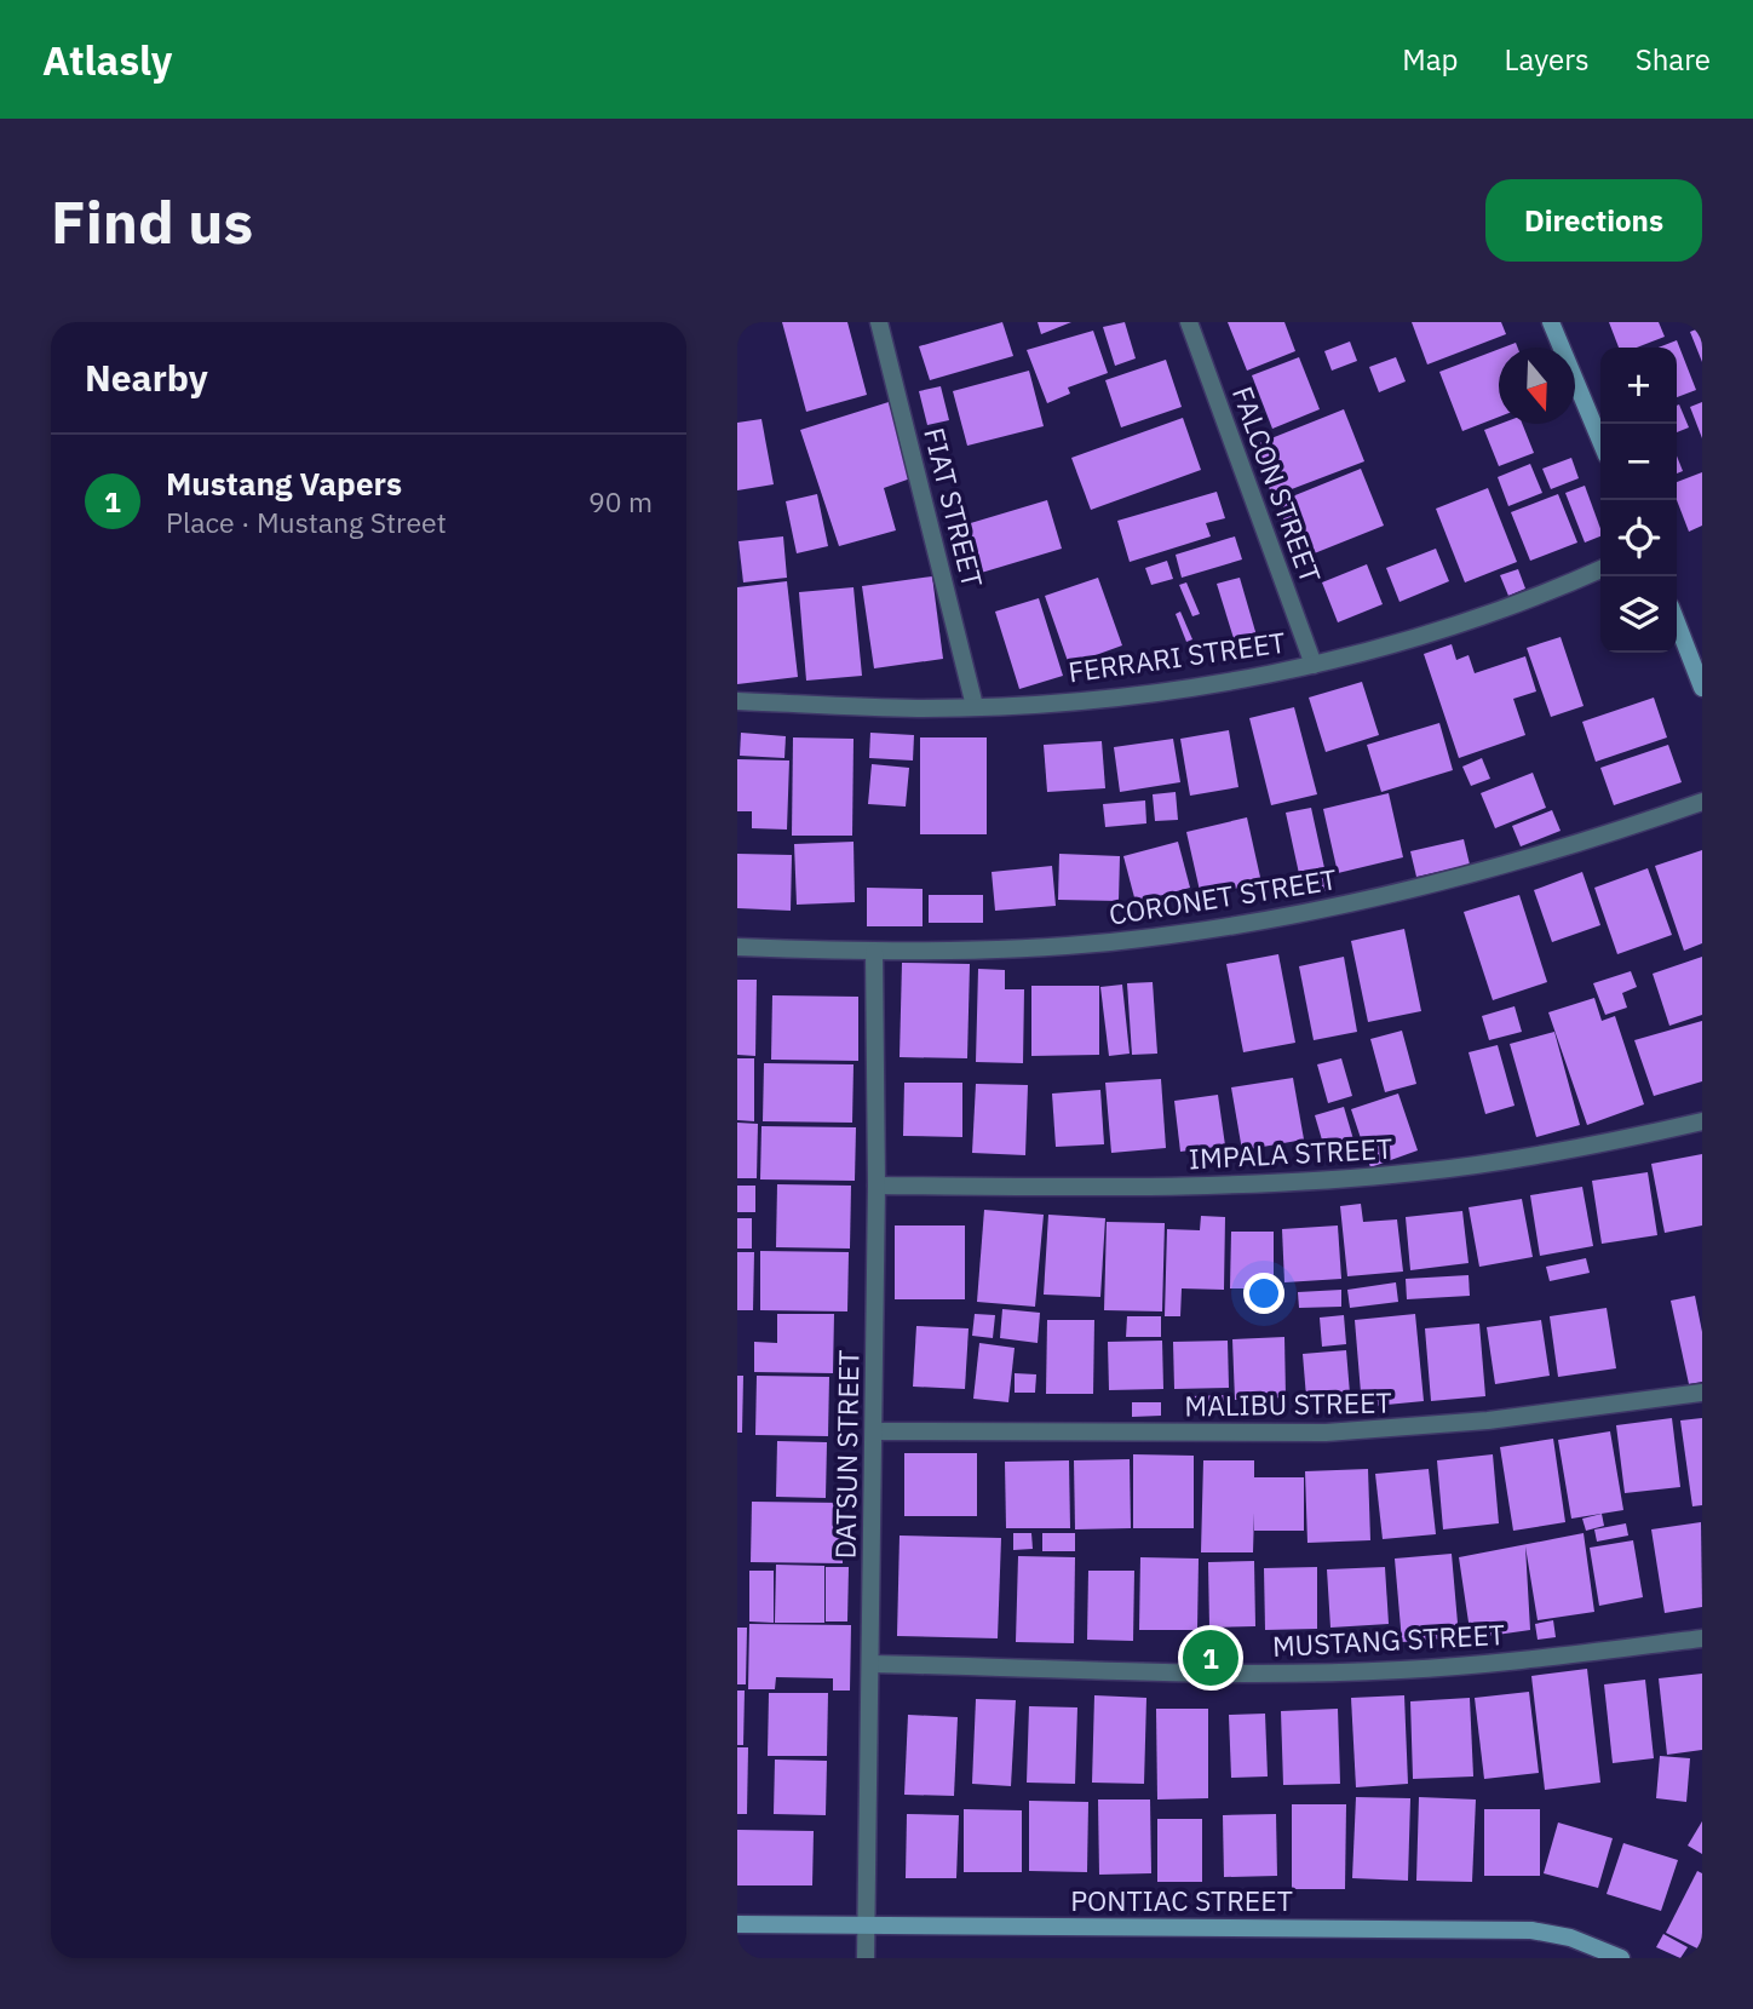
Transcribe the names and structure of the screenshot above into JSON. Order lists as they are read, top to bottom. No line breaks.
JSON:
{"streets":{"street":["FALCON STREET","FIAT STREET","FERRARI STREET","CORONET STREET","IMPALA STREET","MALIBU STREET","DATSUN STREET","MUSTANG STREET","PONTIAC STREET"]},"crossings":[["FALCON STREET","FERRARI STREET"],["FIAT STREET","FERRARI STREET"],["CORONET STREET","DATSUN STREET"],["IMPALA STREET","DATSUN STREET"],["MALIBU STREET","DATSUN STREET"],["DATSUN STREET","MUSTANG STREET"],["DATSUN STREET","PONTIAC STREET"]],"north":"bottom","page":{"header":"Atlasly","nav":["Map","Layers","Share"],"buttons":"Directions","title":"Find us","heading":"Nearby","map_buttons":["+","−"],"list":[{"mark":"1","name":"Mustang Vapers","note":"Place · Mustang Street","value":"90 m"}],"pins":"1"}}
